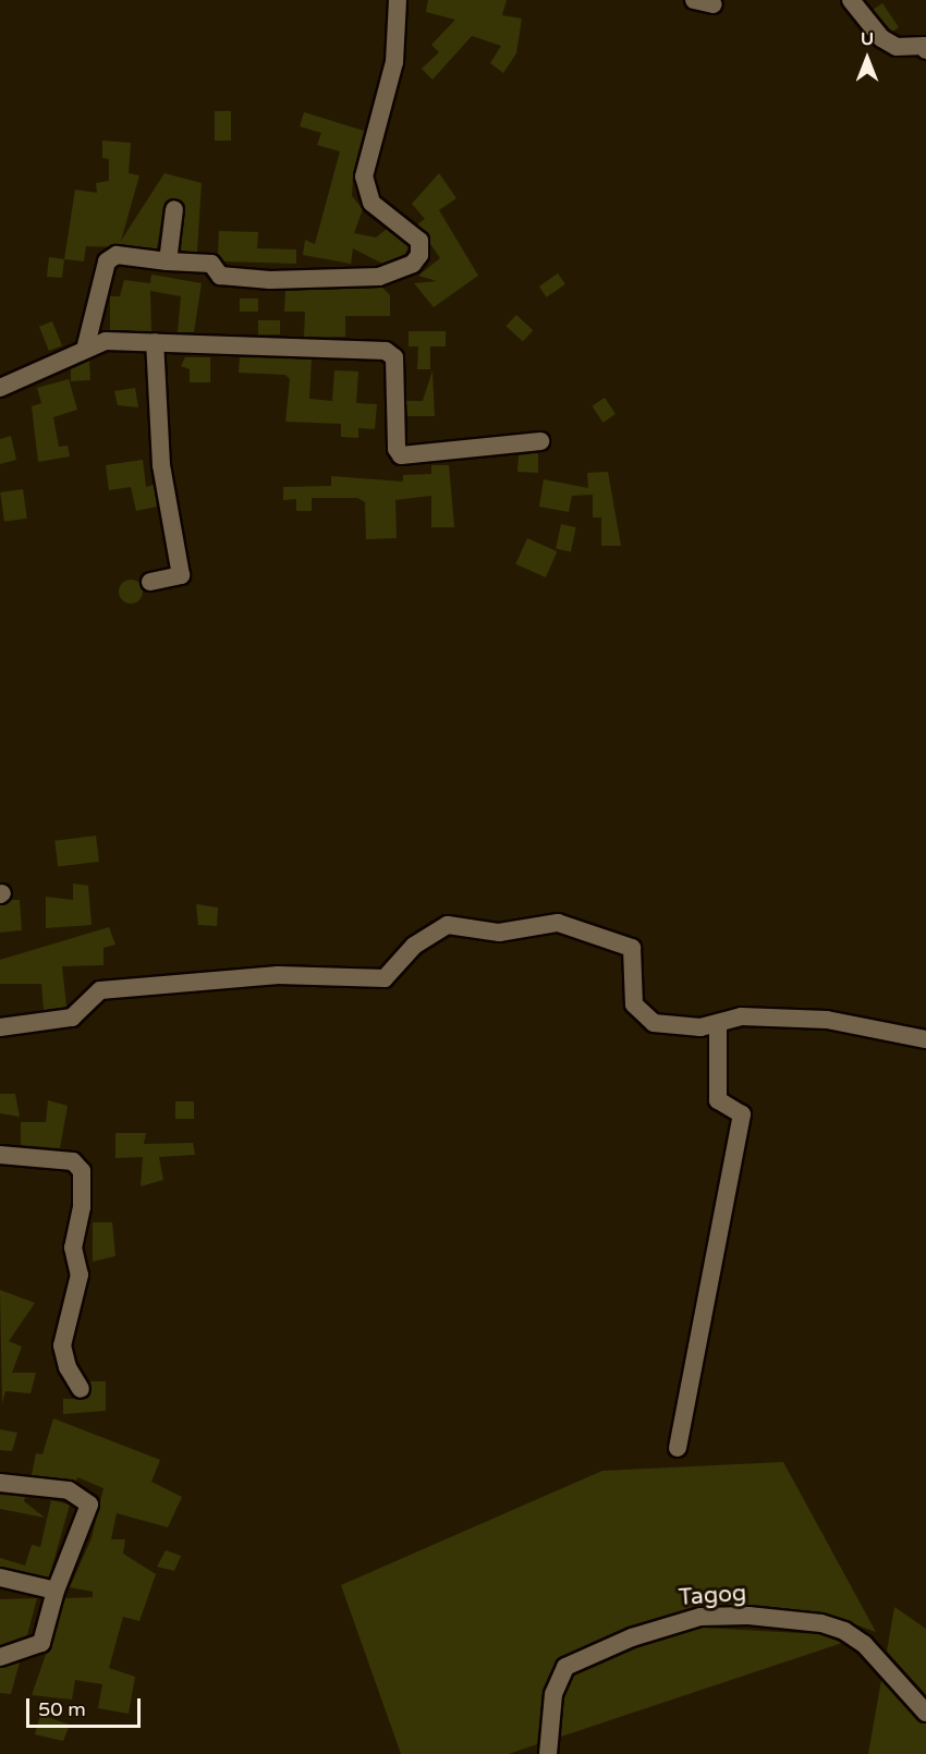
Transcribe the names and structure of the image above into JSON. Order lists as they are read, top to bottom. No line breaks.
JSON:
{"streets":{"street":["Tagog"]},"scale_bar":"50 m","north":"top"}
